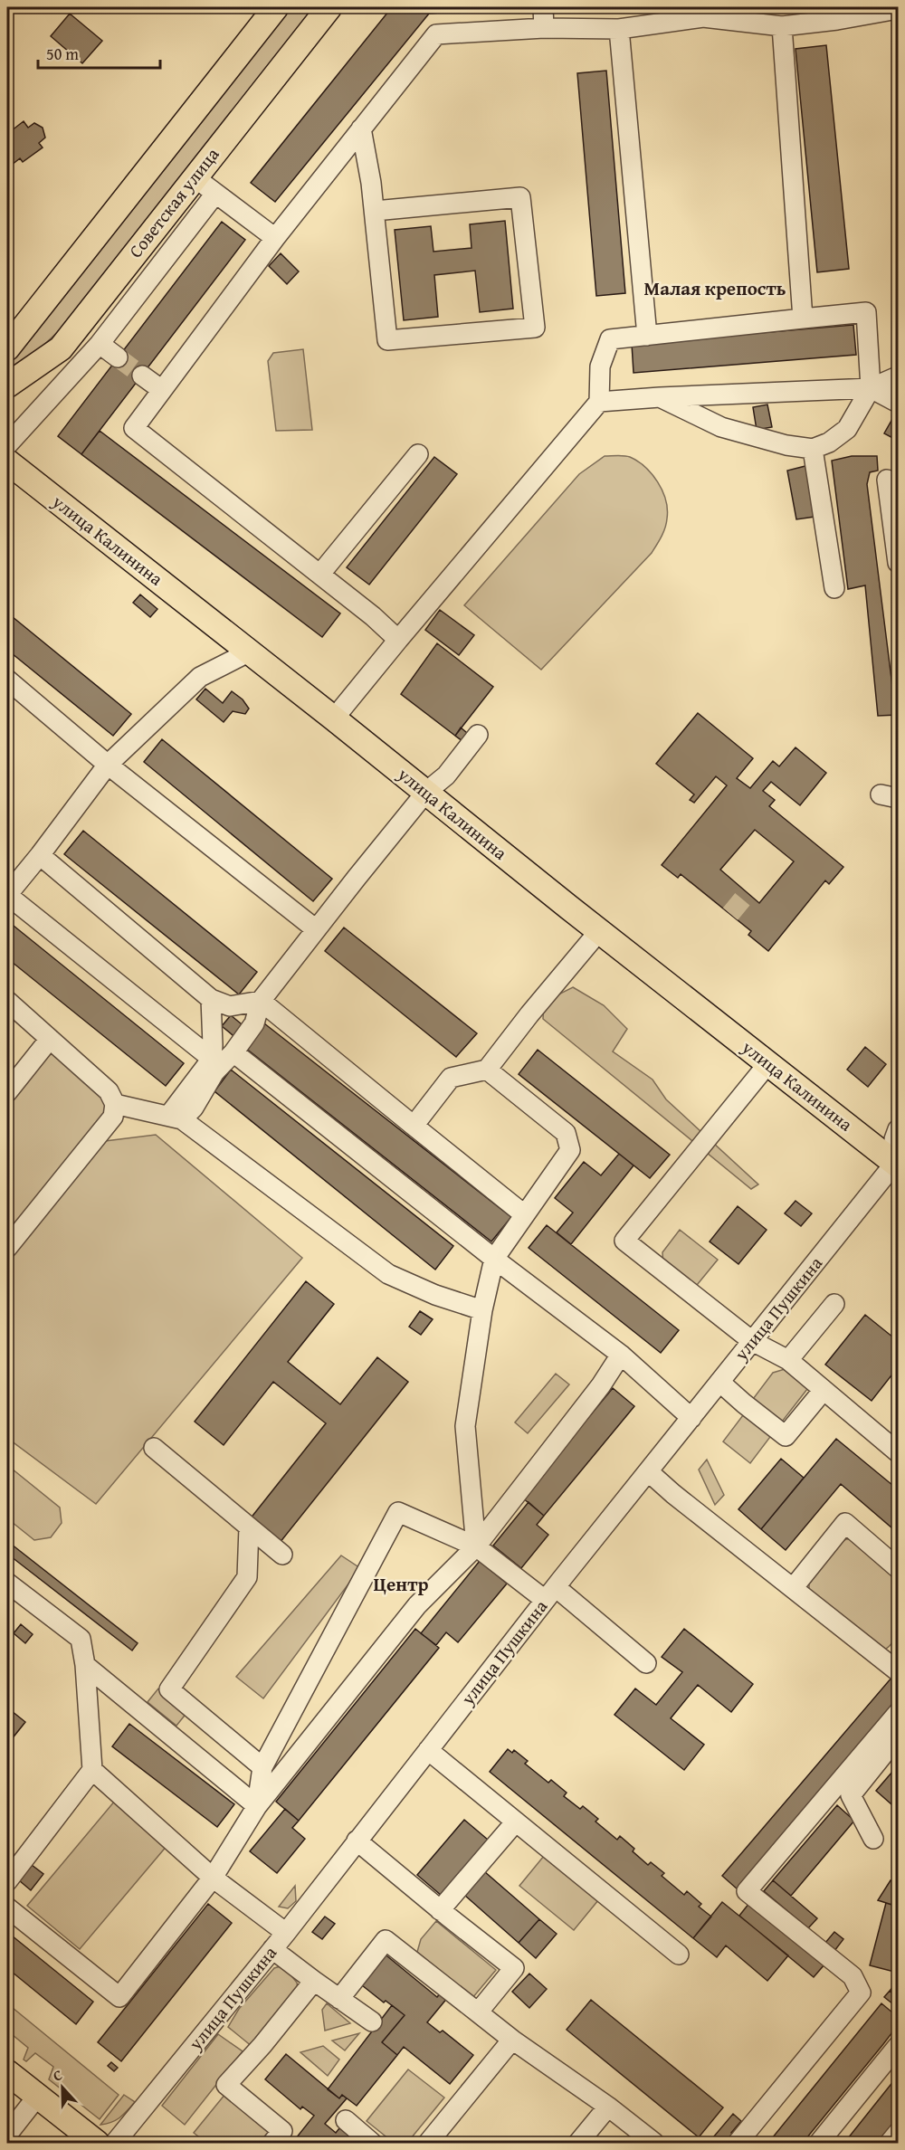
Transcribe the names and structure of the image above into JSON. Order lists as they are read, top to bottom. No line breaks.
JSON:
{"streets":{"main road":["Советская улица","улица Калинина"],"street":["улица Пушкина"]},"crossings":[["улица Калинина","улица Пушкина"]],"districts":["Малая крепость","Центр"],"scale_bar":"50 m","north":"top"}
